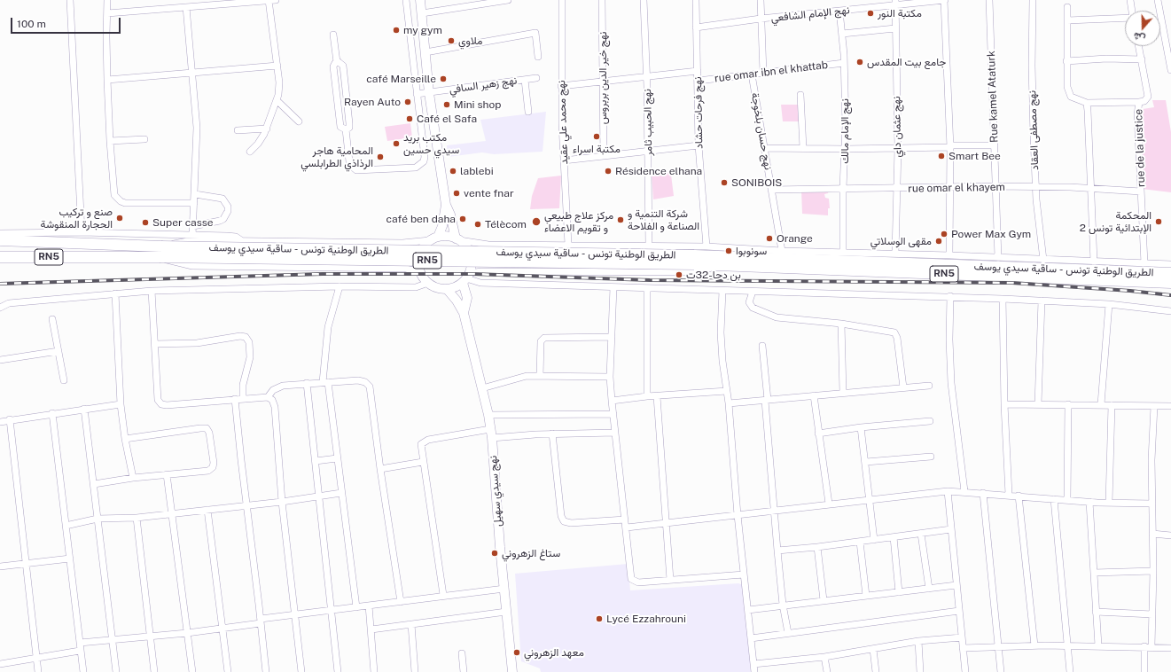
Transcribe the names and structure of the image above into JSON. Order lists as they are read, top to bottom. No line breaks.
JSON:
{"streets":{"highway":["الطريق الوطنية تونس - ساقية سيدي يوسف","RN5"],"main road":["نهج سيدي سهيل"],"street":["نهج الإمام الشافعي","rue omar ibn el khattab","نهج خير الدين بربروس","نهج زهير السافي","Rue kamel Ataturk","نهج فرحات حشاد","نهج محمد علي عقيد","نهج الحبيب ثامر","نهج عثمان داي","نهج مصطفى العقاد","نهج حسان بلخوجة","نهج الإمام مالك","rue de la justice","rue omar el khayem"]},"crossings":[["نهج الإمام الشافعي","نهج فرحات حشاد"],["نهج الإمام الشافعي","نهج عثمان داي"],["نهج الإمام الشافعي","نهج الإمام مالك"],["rue omar ibn el khattab","نهج فرحات حشاد"],["rue omar ibn el khattab","نهج حسان بلخوجة"],["rue omar ibn el khattab","نهج الإمام مالك"],["Rue kamel Ataturk","rue omar el khayem"],["نهج عثمان داي","rue omar el khayem"],["نهج مصطفى العقاد","rue omar el khayem"],["نهج حسان بلخوجة","rue omar el khayem"],["نهج الإمام مالك","rue omar el khayem"],["rue de la justice","rue omar el khayem"]],"places":["مكتبة النور","my gym","ملاوي","جامع بيت المقدس","café Marseille","Rayen Auto","Mini shop","Café el Safa","مكتبة اسراء","مكتب بريد سيدي حسين","Smart Bee","المحامية هاجر الرذاذي الطرابلسي","lablebi","Résidence elhana","SONIBOIS","vente fnar","صنع و تركيب الحجارة المنقوشة","café ben daha","شركة التنمية و الصناعة و الفلاحة","مركز علاج طبيعي و تقويم الاعضاء","المحكمة الإبتدائية تونس 2","Super casse","Télècom","Power Max Gym","Orange","مقهى الوسلاتي","سونوبوا","بن دحا-32ت","ستاغ الزهروني","Lycé Ezzahrouni","معهد الزهروني"],"scale_bar":"100 m","north":"bottom"}
